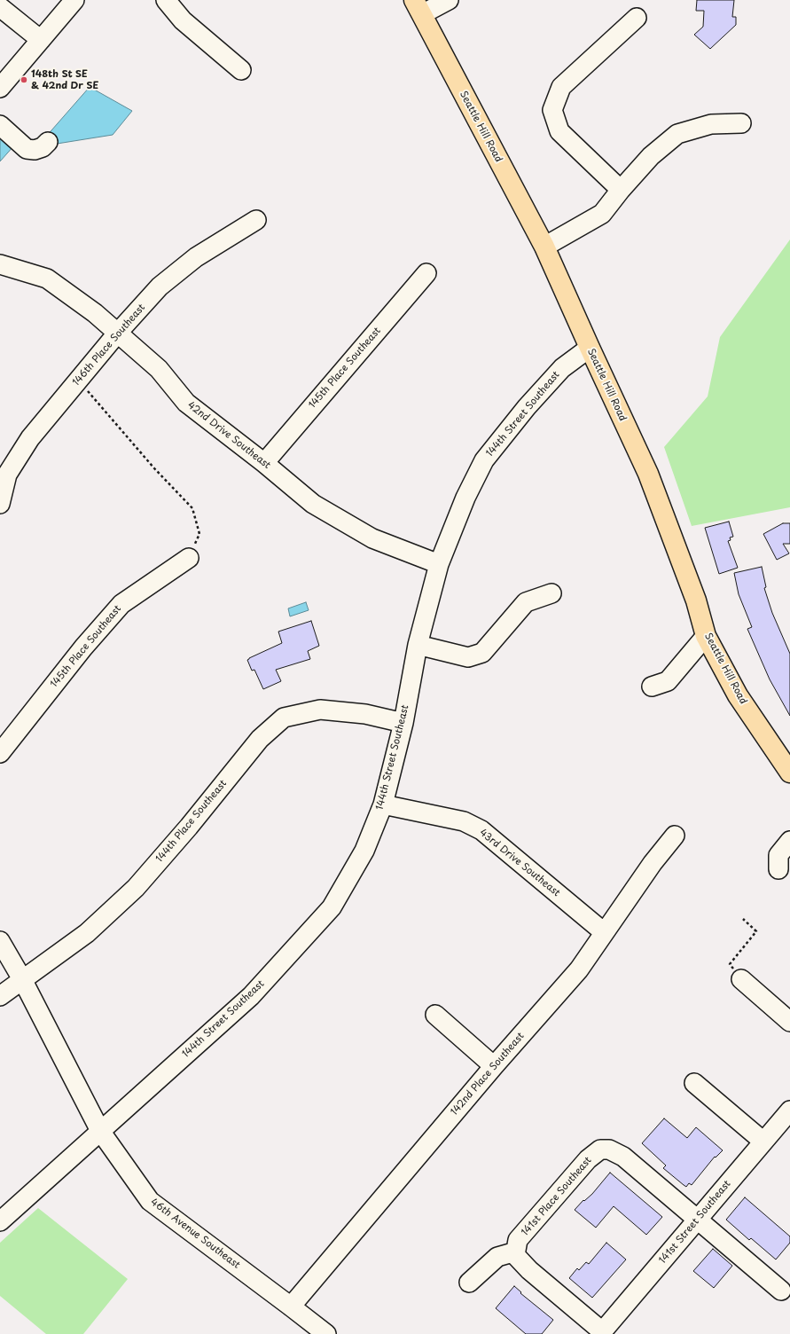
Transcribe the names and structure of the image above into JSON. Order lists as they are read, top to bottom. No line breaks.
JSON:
{"streets":{"main road":["Seattle Hill Road"],"street":["146th Place Southeast","145th Place Southeast","144th Street Southeast","42nd Drive Southeast","144th Place Southeast","43rd Drive Southeast","142nd Place Southeast","141st Place Southeast","141st Street Southeast","46th Avenue Southeast"]},"crossings":[["Seattle Hill Road","144th Street Southeast"],["146th Place Southeast","42nd Drive Southeast"],["145th Place Southeast","42nd Drive Southeast"],["144th Street Southeast","42nd Drive Southeast"],["144th Street Southeast","144th Place Southeast"],["144th Street Southeast","43rd Drive Southeast"],["144th Street Southeast","46th Avenue Southeast"],["144th Place Southeast","46th Avenue Southeast"],["43rd Drive Southeast","142nd Place Southeast"],["142nd Place Southeast","46th Avenue Southeast"],["141st Place Southeast","141st Street Southeast"]],"places":["148th St SE & 42nd Dr SE"]}
